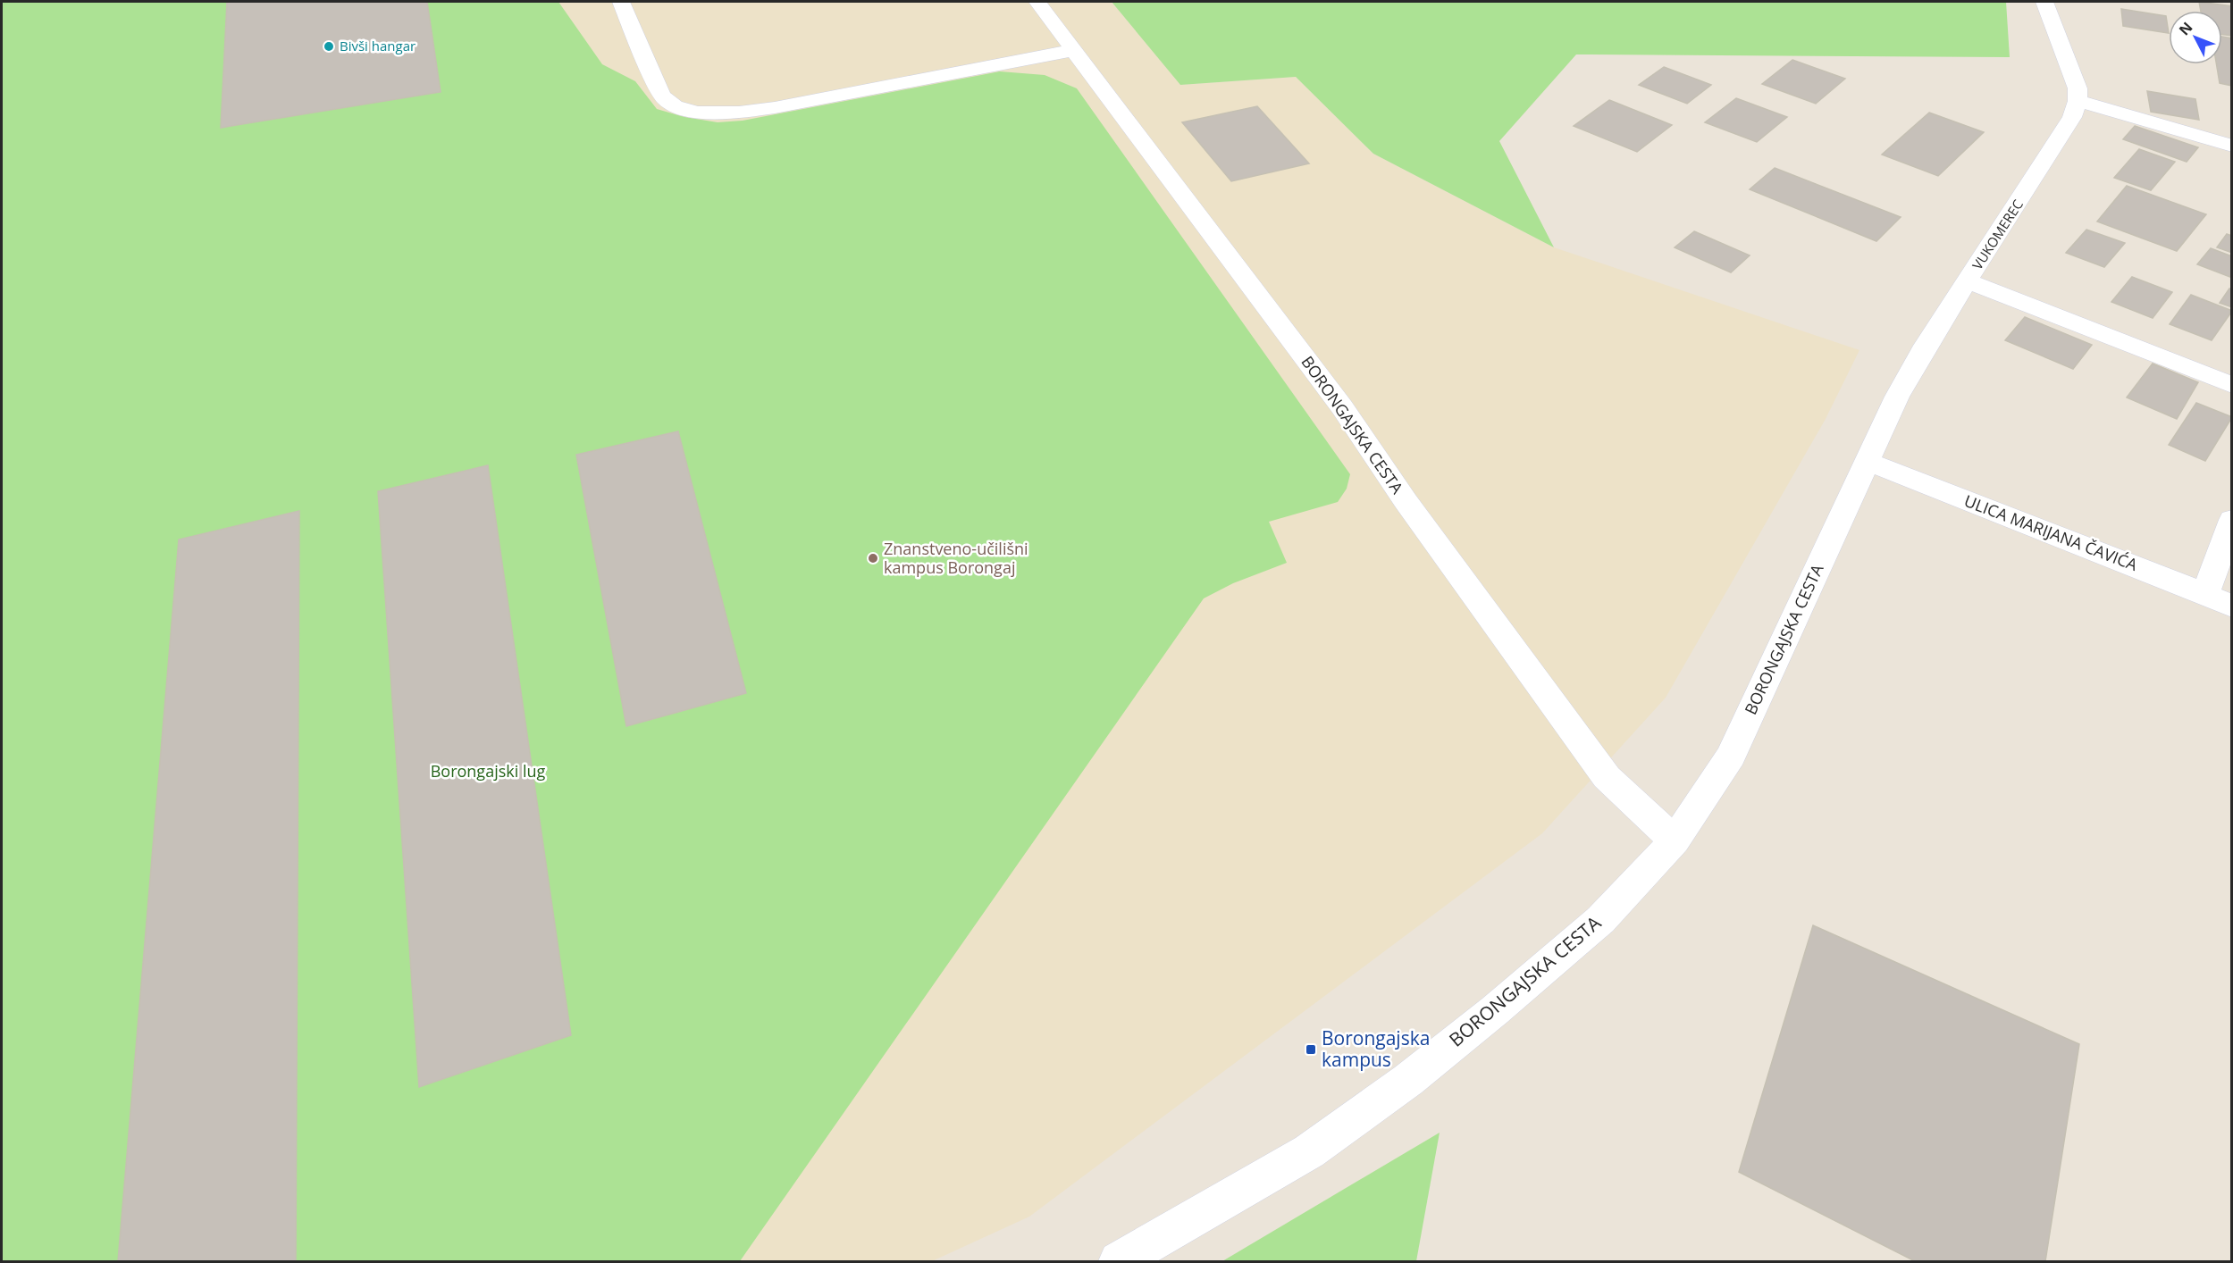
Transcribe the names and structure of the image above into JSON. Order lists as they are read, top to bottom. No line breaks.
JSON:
{"streets":{"street":["VUKOMEREC","BORONGAJSKA CESTA","ULICA MARIJANA ČAVIĆA"]},"crossings":[["VUKOMEREC","BORONGAJSKA CESTA"],["VUKOMEREC","ULICA MARIJANA ČAVIĆA"],["BORONGAJSKA CESTA","ULICA MARIJANA ČAVIĆA"]],"parks":["Borongajski lug"],"places":{"other":["Bivši hangar","Znanstveno-učilišni kampus Borongaj"],"transit":["Borongajska kampus"]},"north":"top left"}
